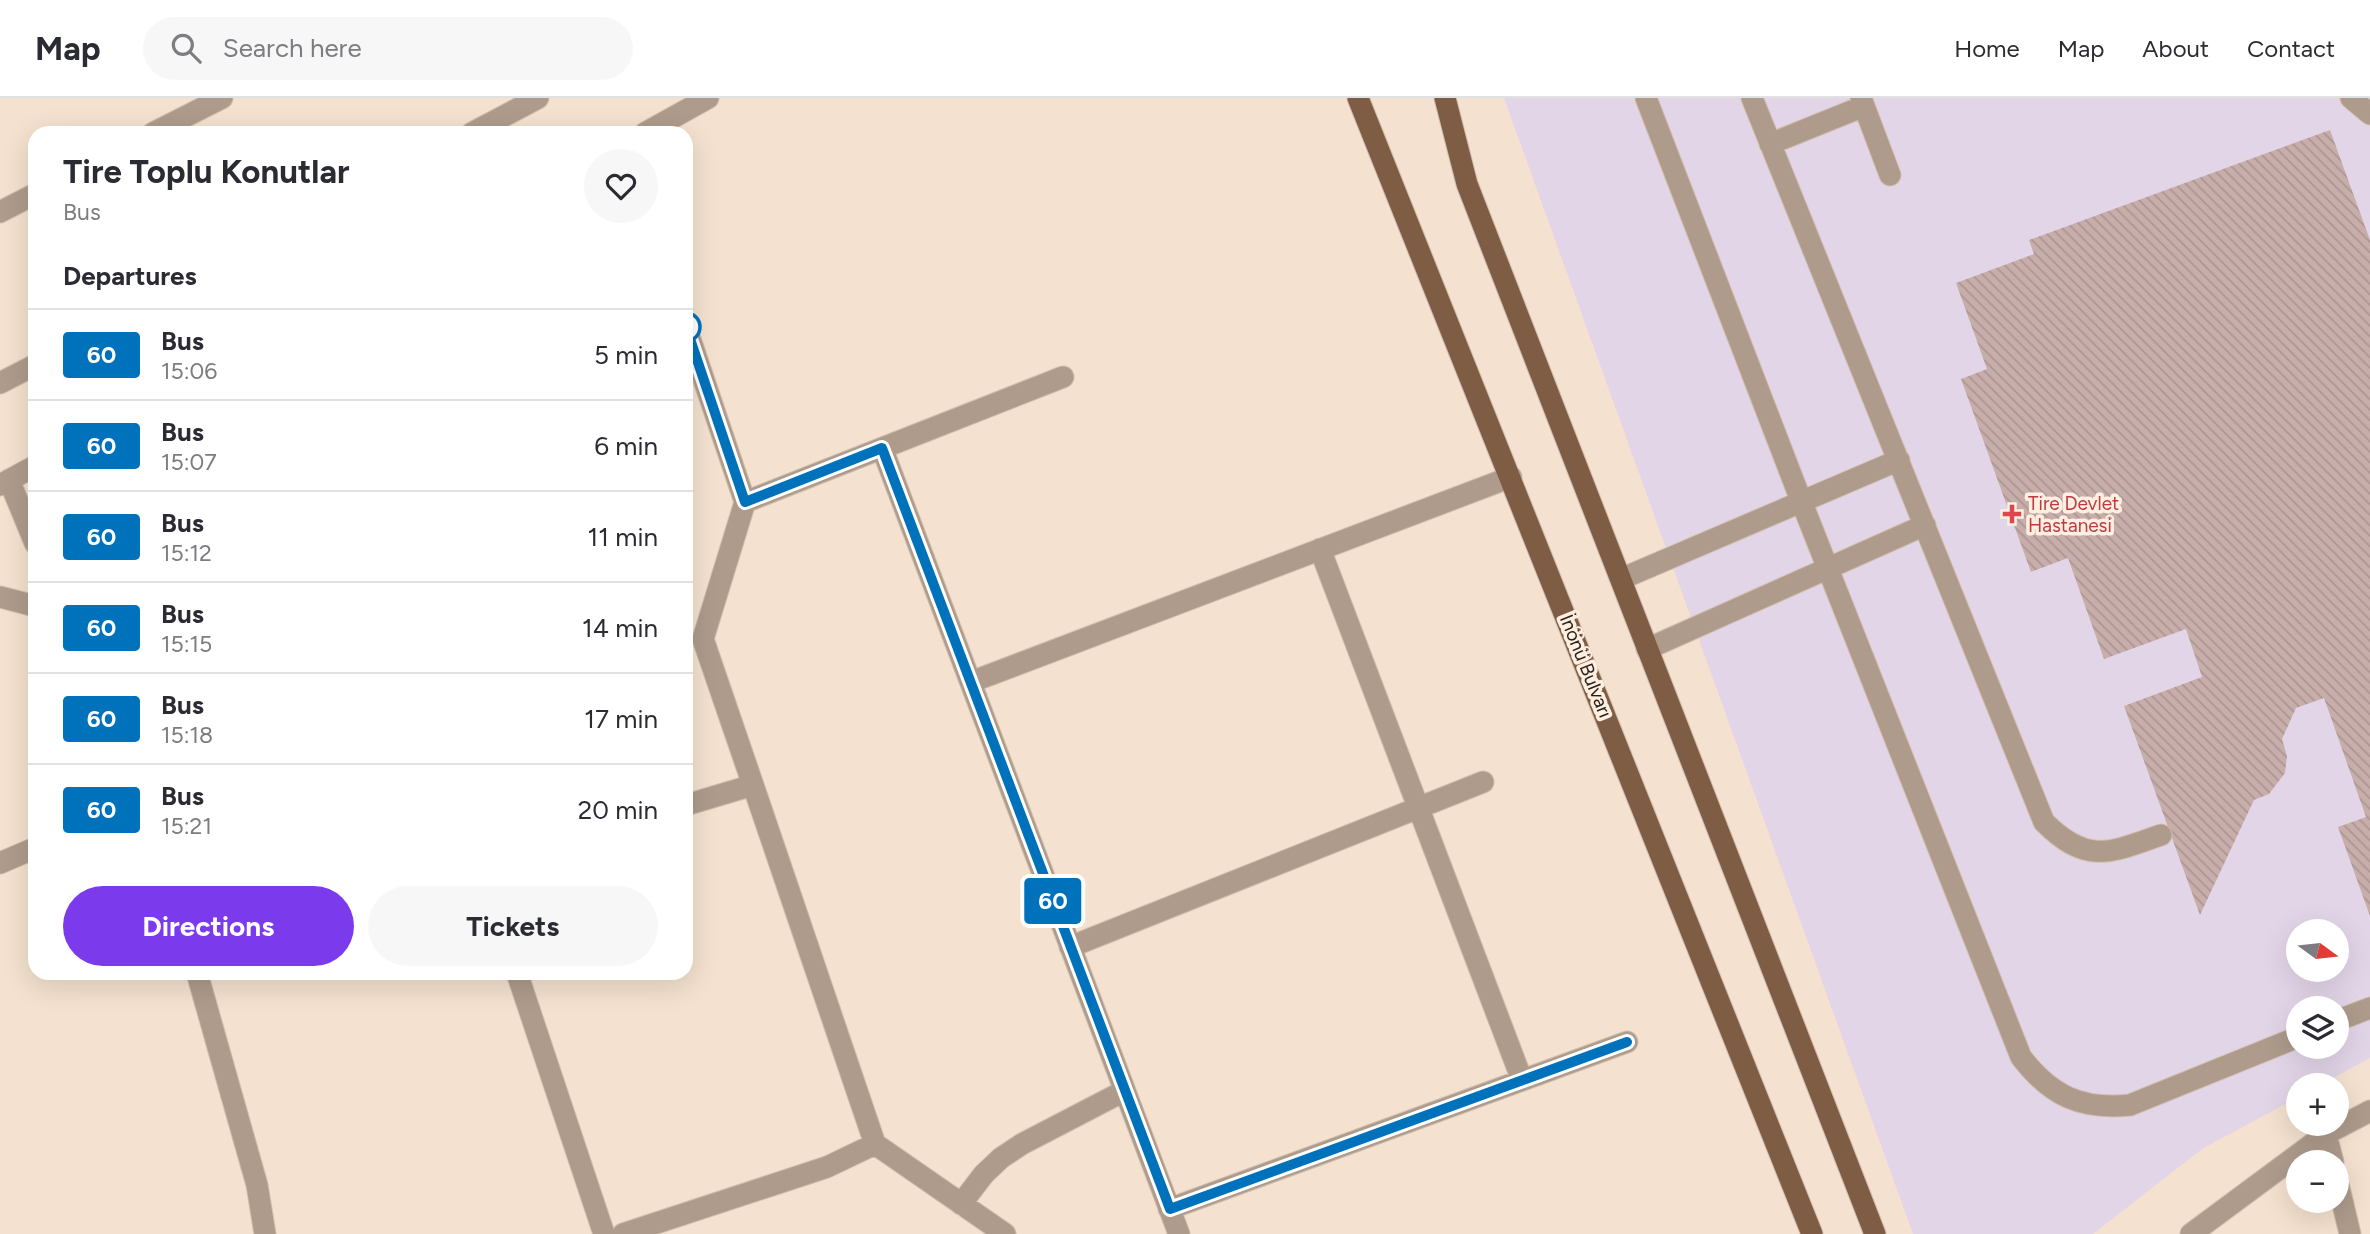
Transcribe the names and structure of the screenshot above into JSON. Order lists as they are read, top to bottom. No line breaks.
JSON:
{"streets":{"main road":["İnönü Bulvarı"]},"places":{"health":["Tire Devlet Hastanesi"]},"lines":["bus line 60"],"north":"right","page":{"header":"Map","search":"Search here","nav":["Home","Map","About","Contact"],"on_map":"60","heading":[["Tire Toplu Konutlar","Bus"],"Departures"],"list":[{"mark":"60","name":"Bus","note":"15:06","value":"5 min"},{"mark":"60","name":"Bus","note":"15:07","value":"6 min"},{"mark":"60","name":"Bus","note":"15:12","value":"11 min"},{"mark":"60","name":"Bus","note":"15:15","value":"14 min"},{"mark":"60","name":"Bus","note":"15:18","value":"17 min"},{"mark":"60","name":"Bus","note":"15:21","value":"20 min"}],"buttons":["Directions","Tickets"],"map_buttons":["+","−"]}}
